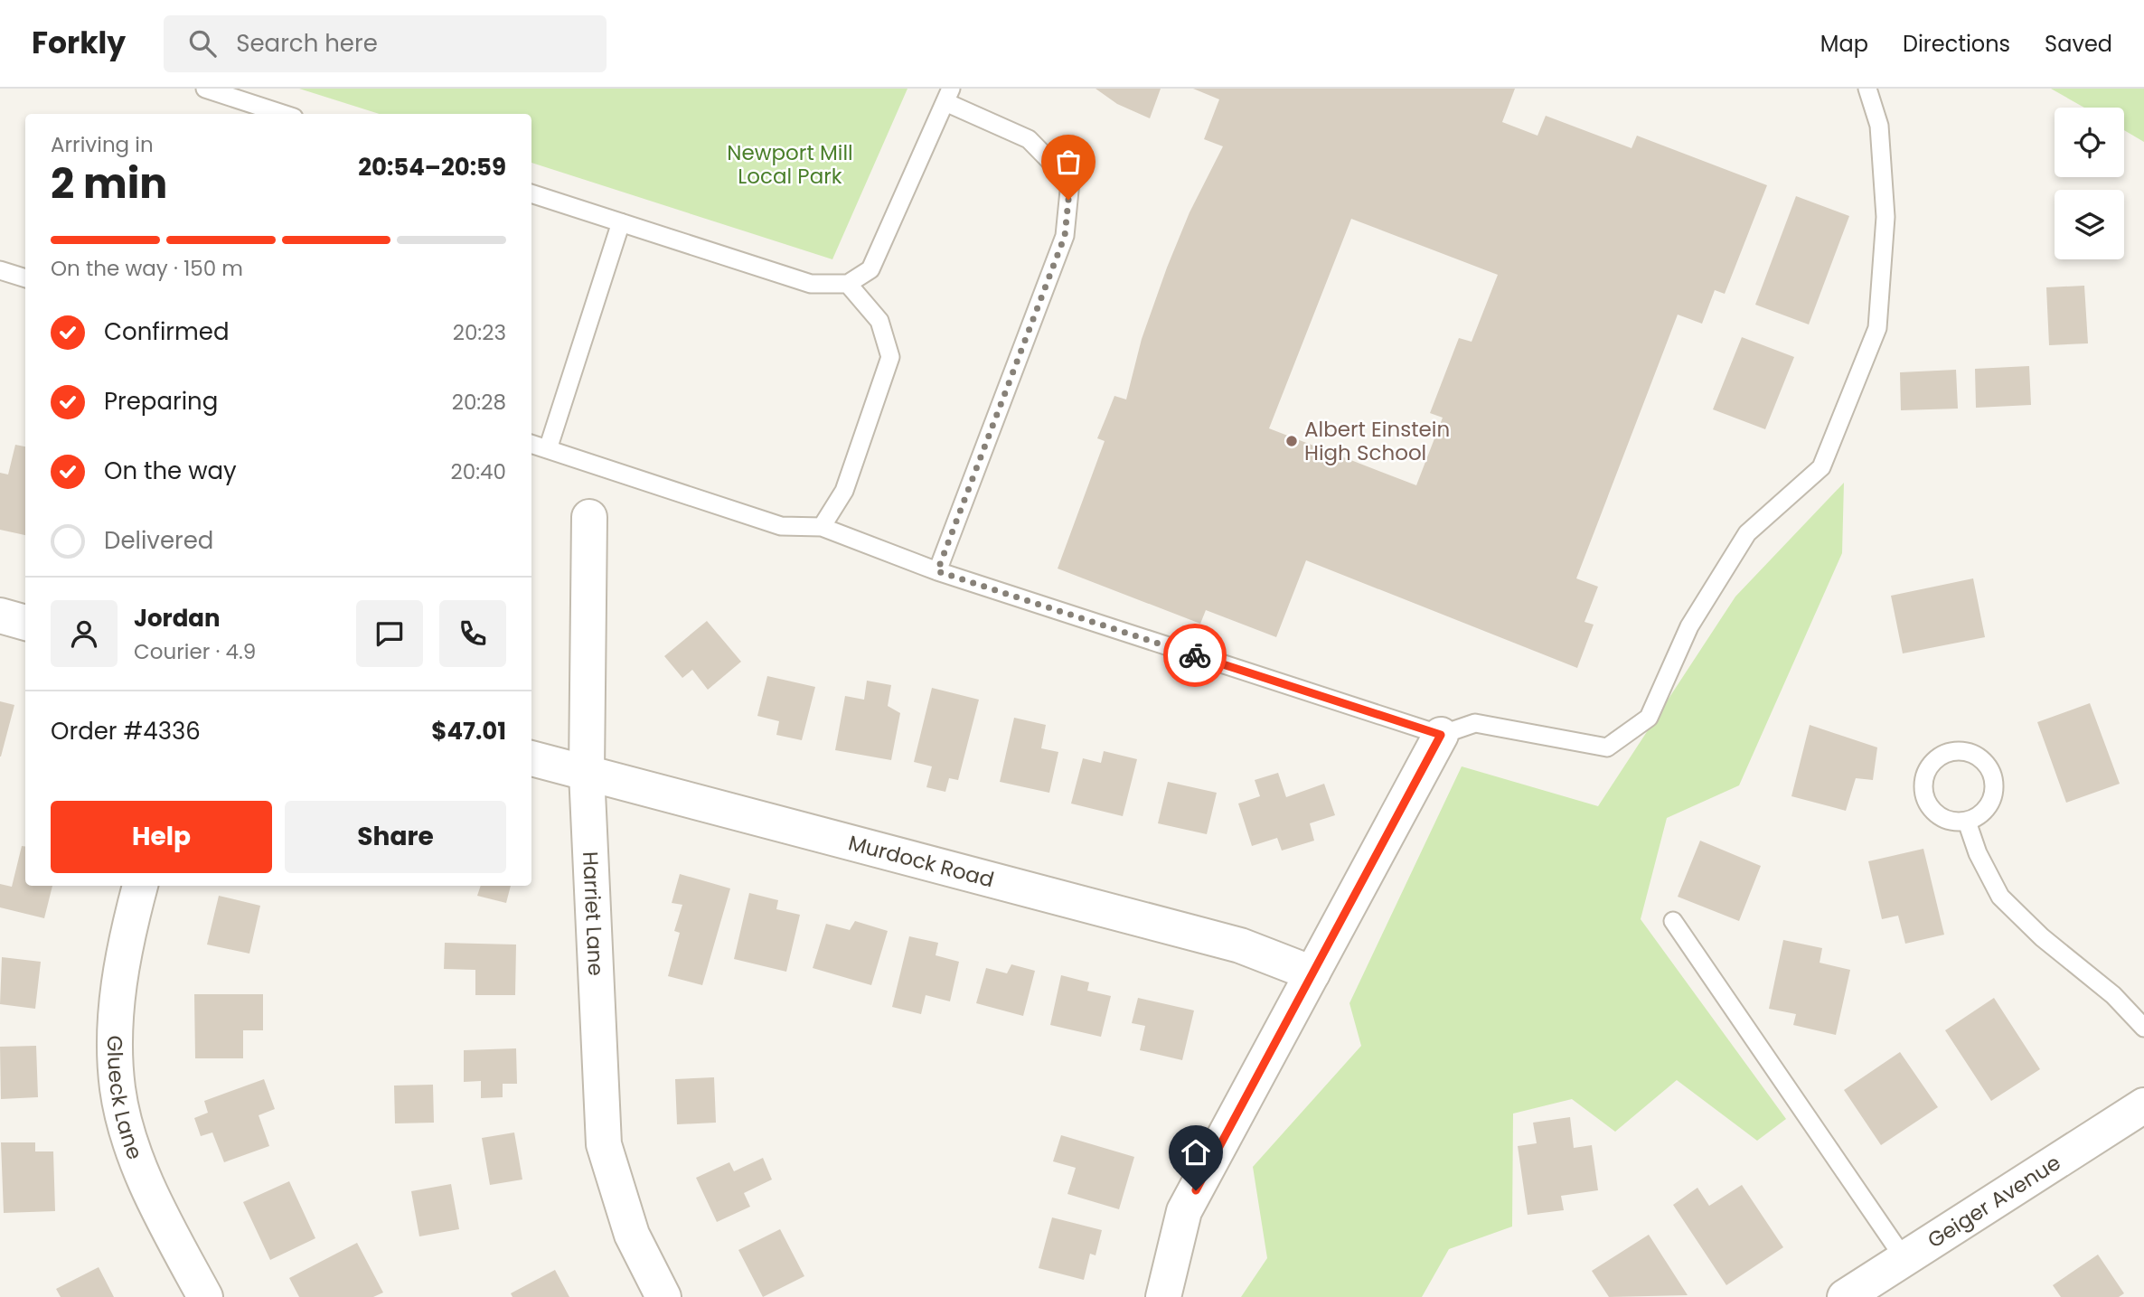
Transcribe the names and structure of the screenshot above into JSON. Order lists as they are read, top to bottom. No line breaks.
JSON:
{"streets":{"street":["Murdock Road","Harriet Lane","Glueck Lane","Geiger Avenue"]},"crossings":[["Murdock Road","Harriet Lane"]],"parks":["Newport Mill Local Park"],"places":["Albert Einstein High School"],"page":{"header":"Forkly","search":"Search here","nav":["Map","Directions","Saved"],"heading":["2 min","Arriving in","20:54–20:59"],"panel":["Jordan","Courier · 4.9","Order #4336","$47.01"],"bar":"On the way · 150 m","list":[["Confirmed","20:23"],["Preparing","20:28"],["On the way","20:40"],"Delivered"],"buttons":["Help","Share"]}}
